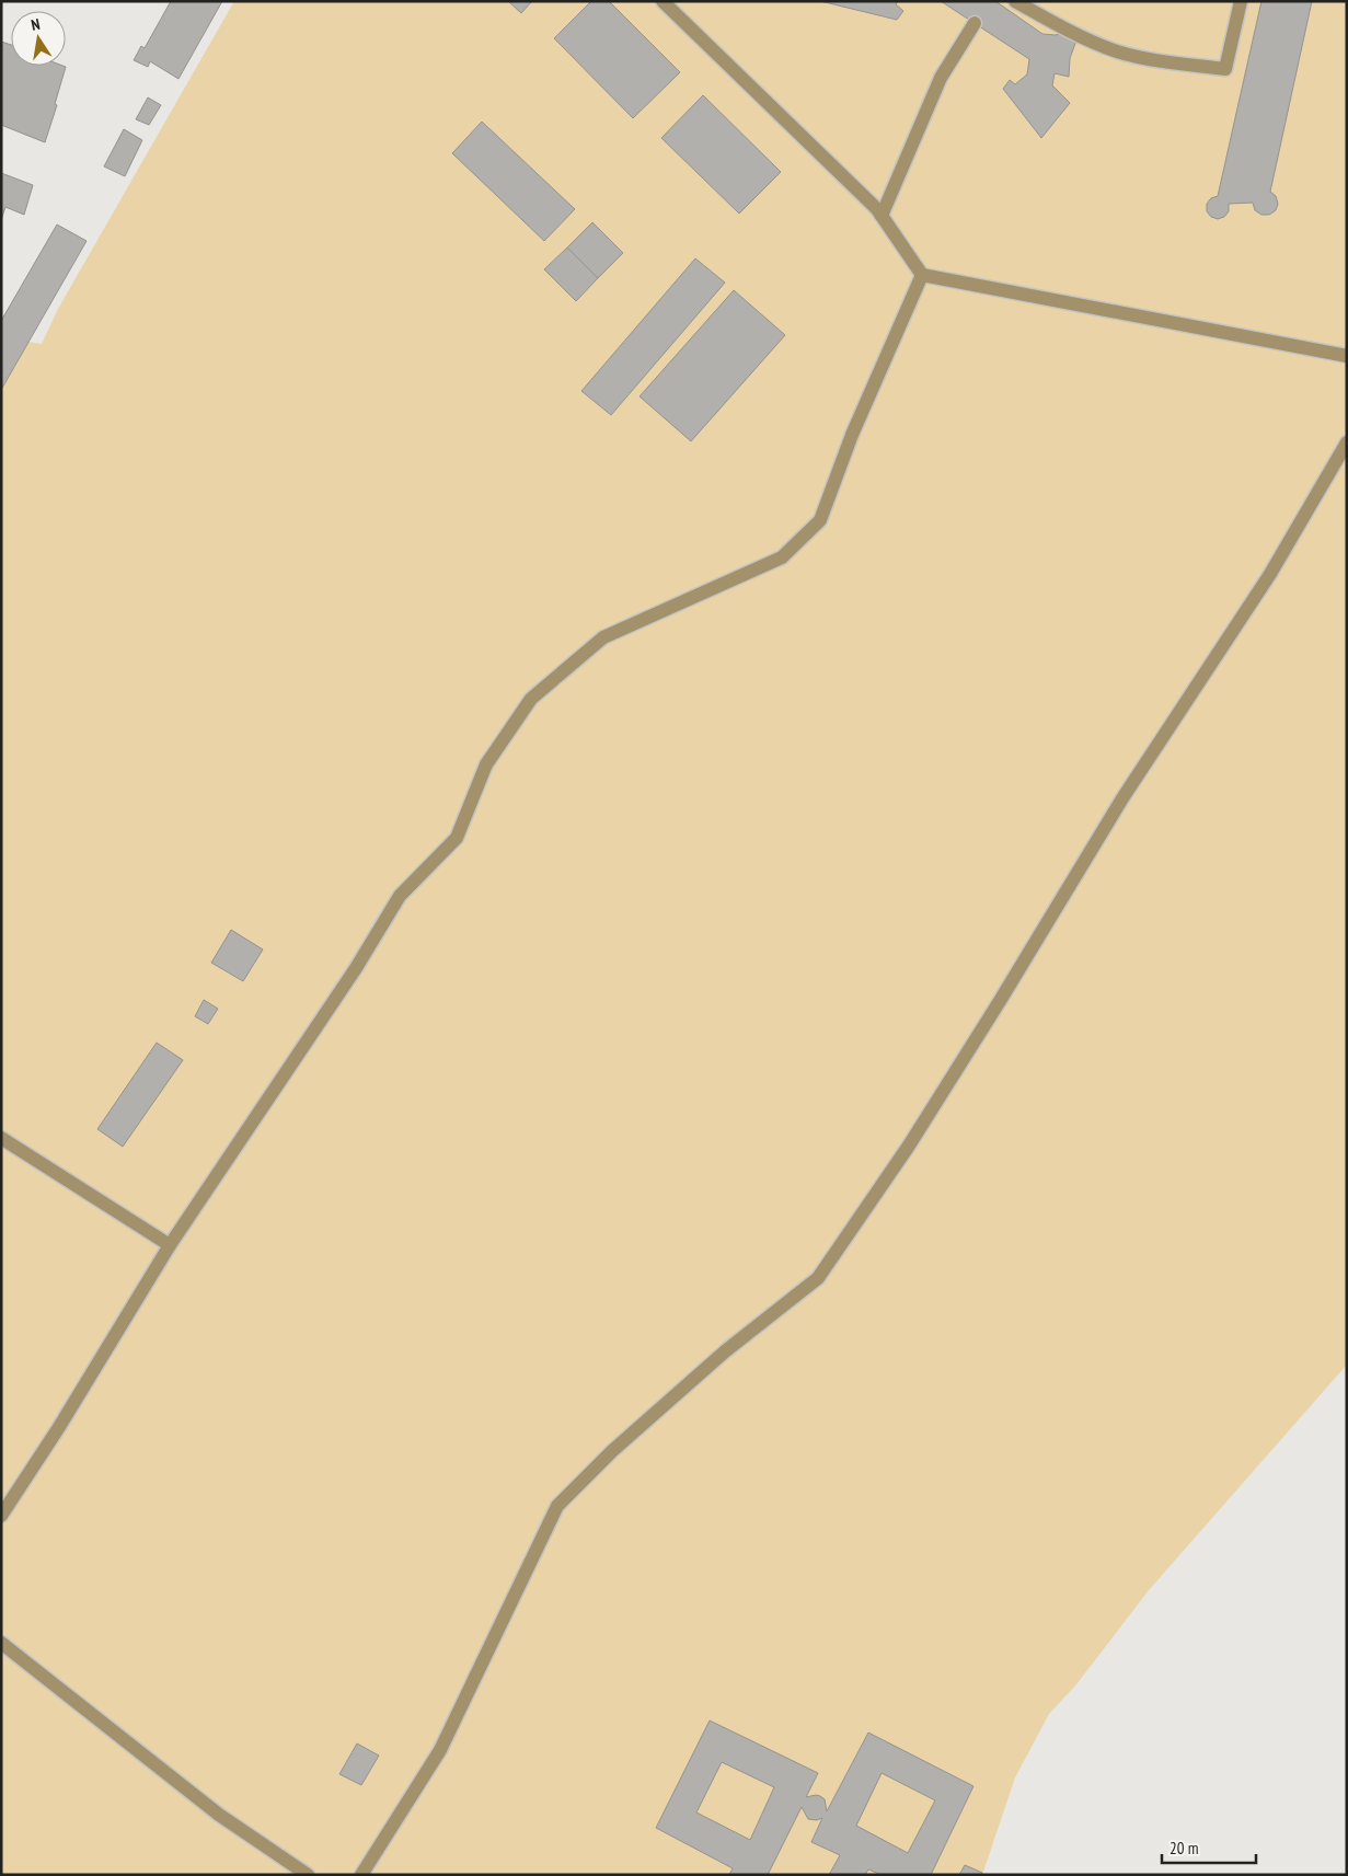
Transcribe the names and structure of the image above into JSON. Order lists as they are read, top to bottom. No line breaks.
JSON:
{"scale_bar":"20 m","north":"top"}
